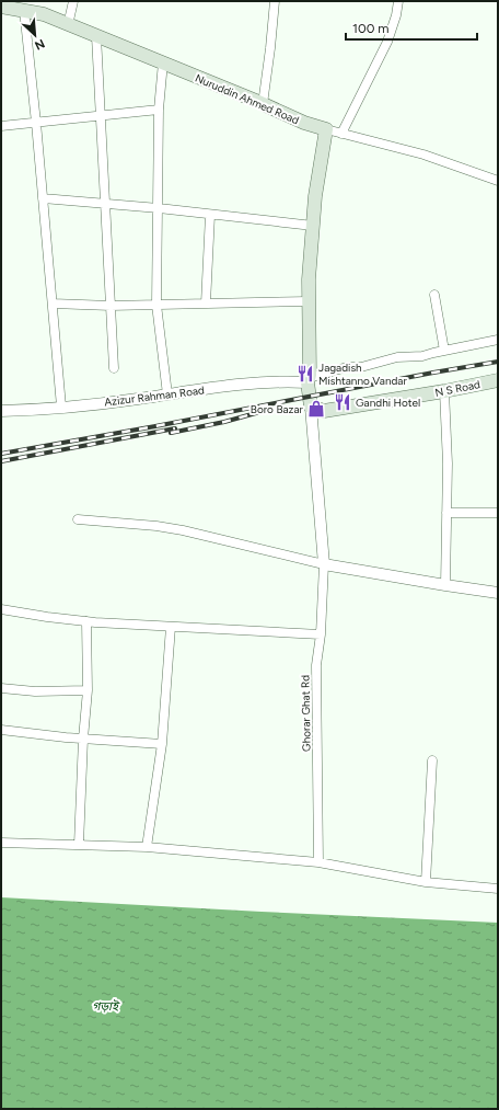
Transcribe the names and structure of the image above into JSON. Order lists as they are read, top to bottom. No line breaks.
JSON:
{"streets":{"main road":["Nuruddin Ahmed Road","N S Road"],"street":["Azizur Rahman Road","Ghorar Ghat Rd"]},"water":["গড়াই"],"places":{"restaurant":["Jagadish Mishtanno Vandar","Gandhi Hotel"],"shop":["Boro Bazar"]},"scale_bar":"100 m","north":"bottom right"}
